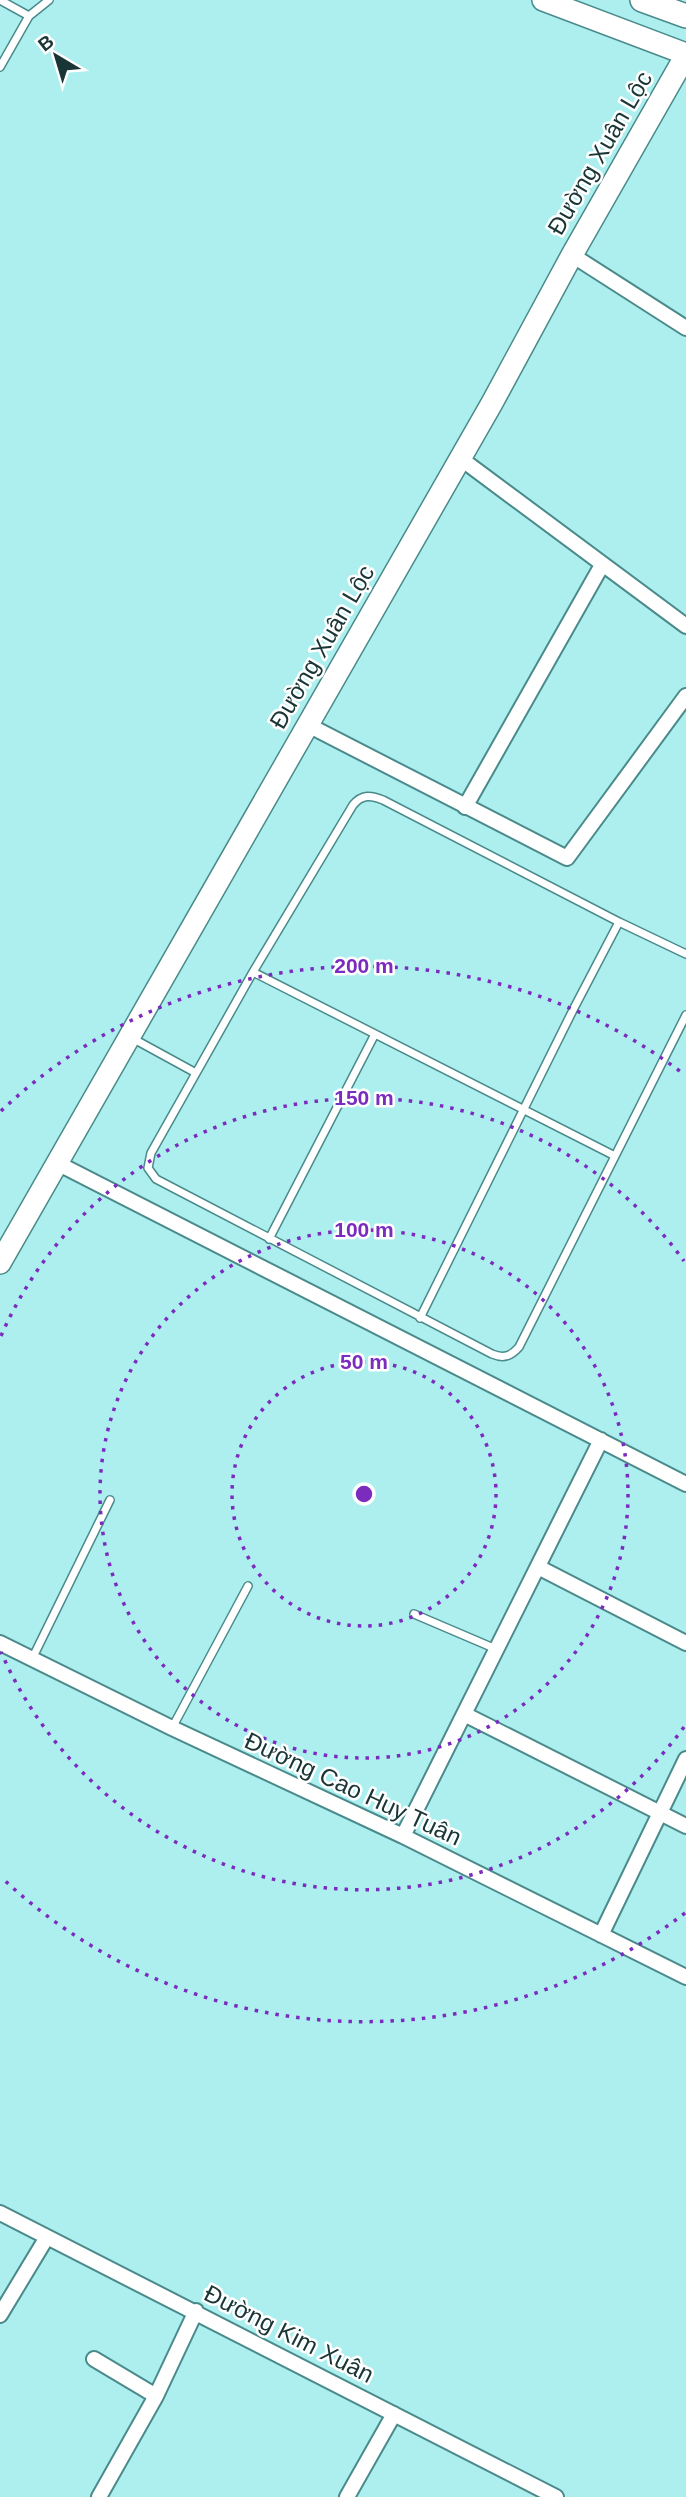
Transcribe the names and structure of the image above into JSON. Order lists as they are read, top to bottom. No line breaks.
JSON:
{"streets":{"street":["Đường Xuân Lộc","Đường Cao Huy Tuân","Đường Kim Xuân"]},"north":"top left","rings":["200 m","150 m","100 m","50 m"]}
